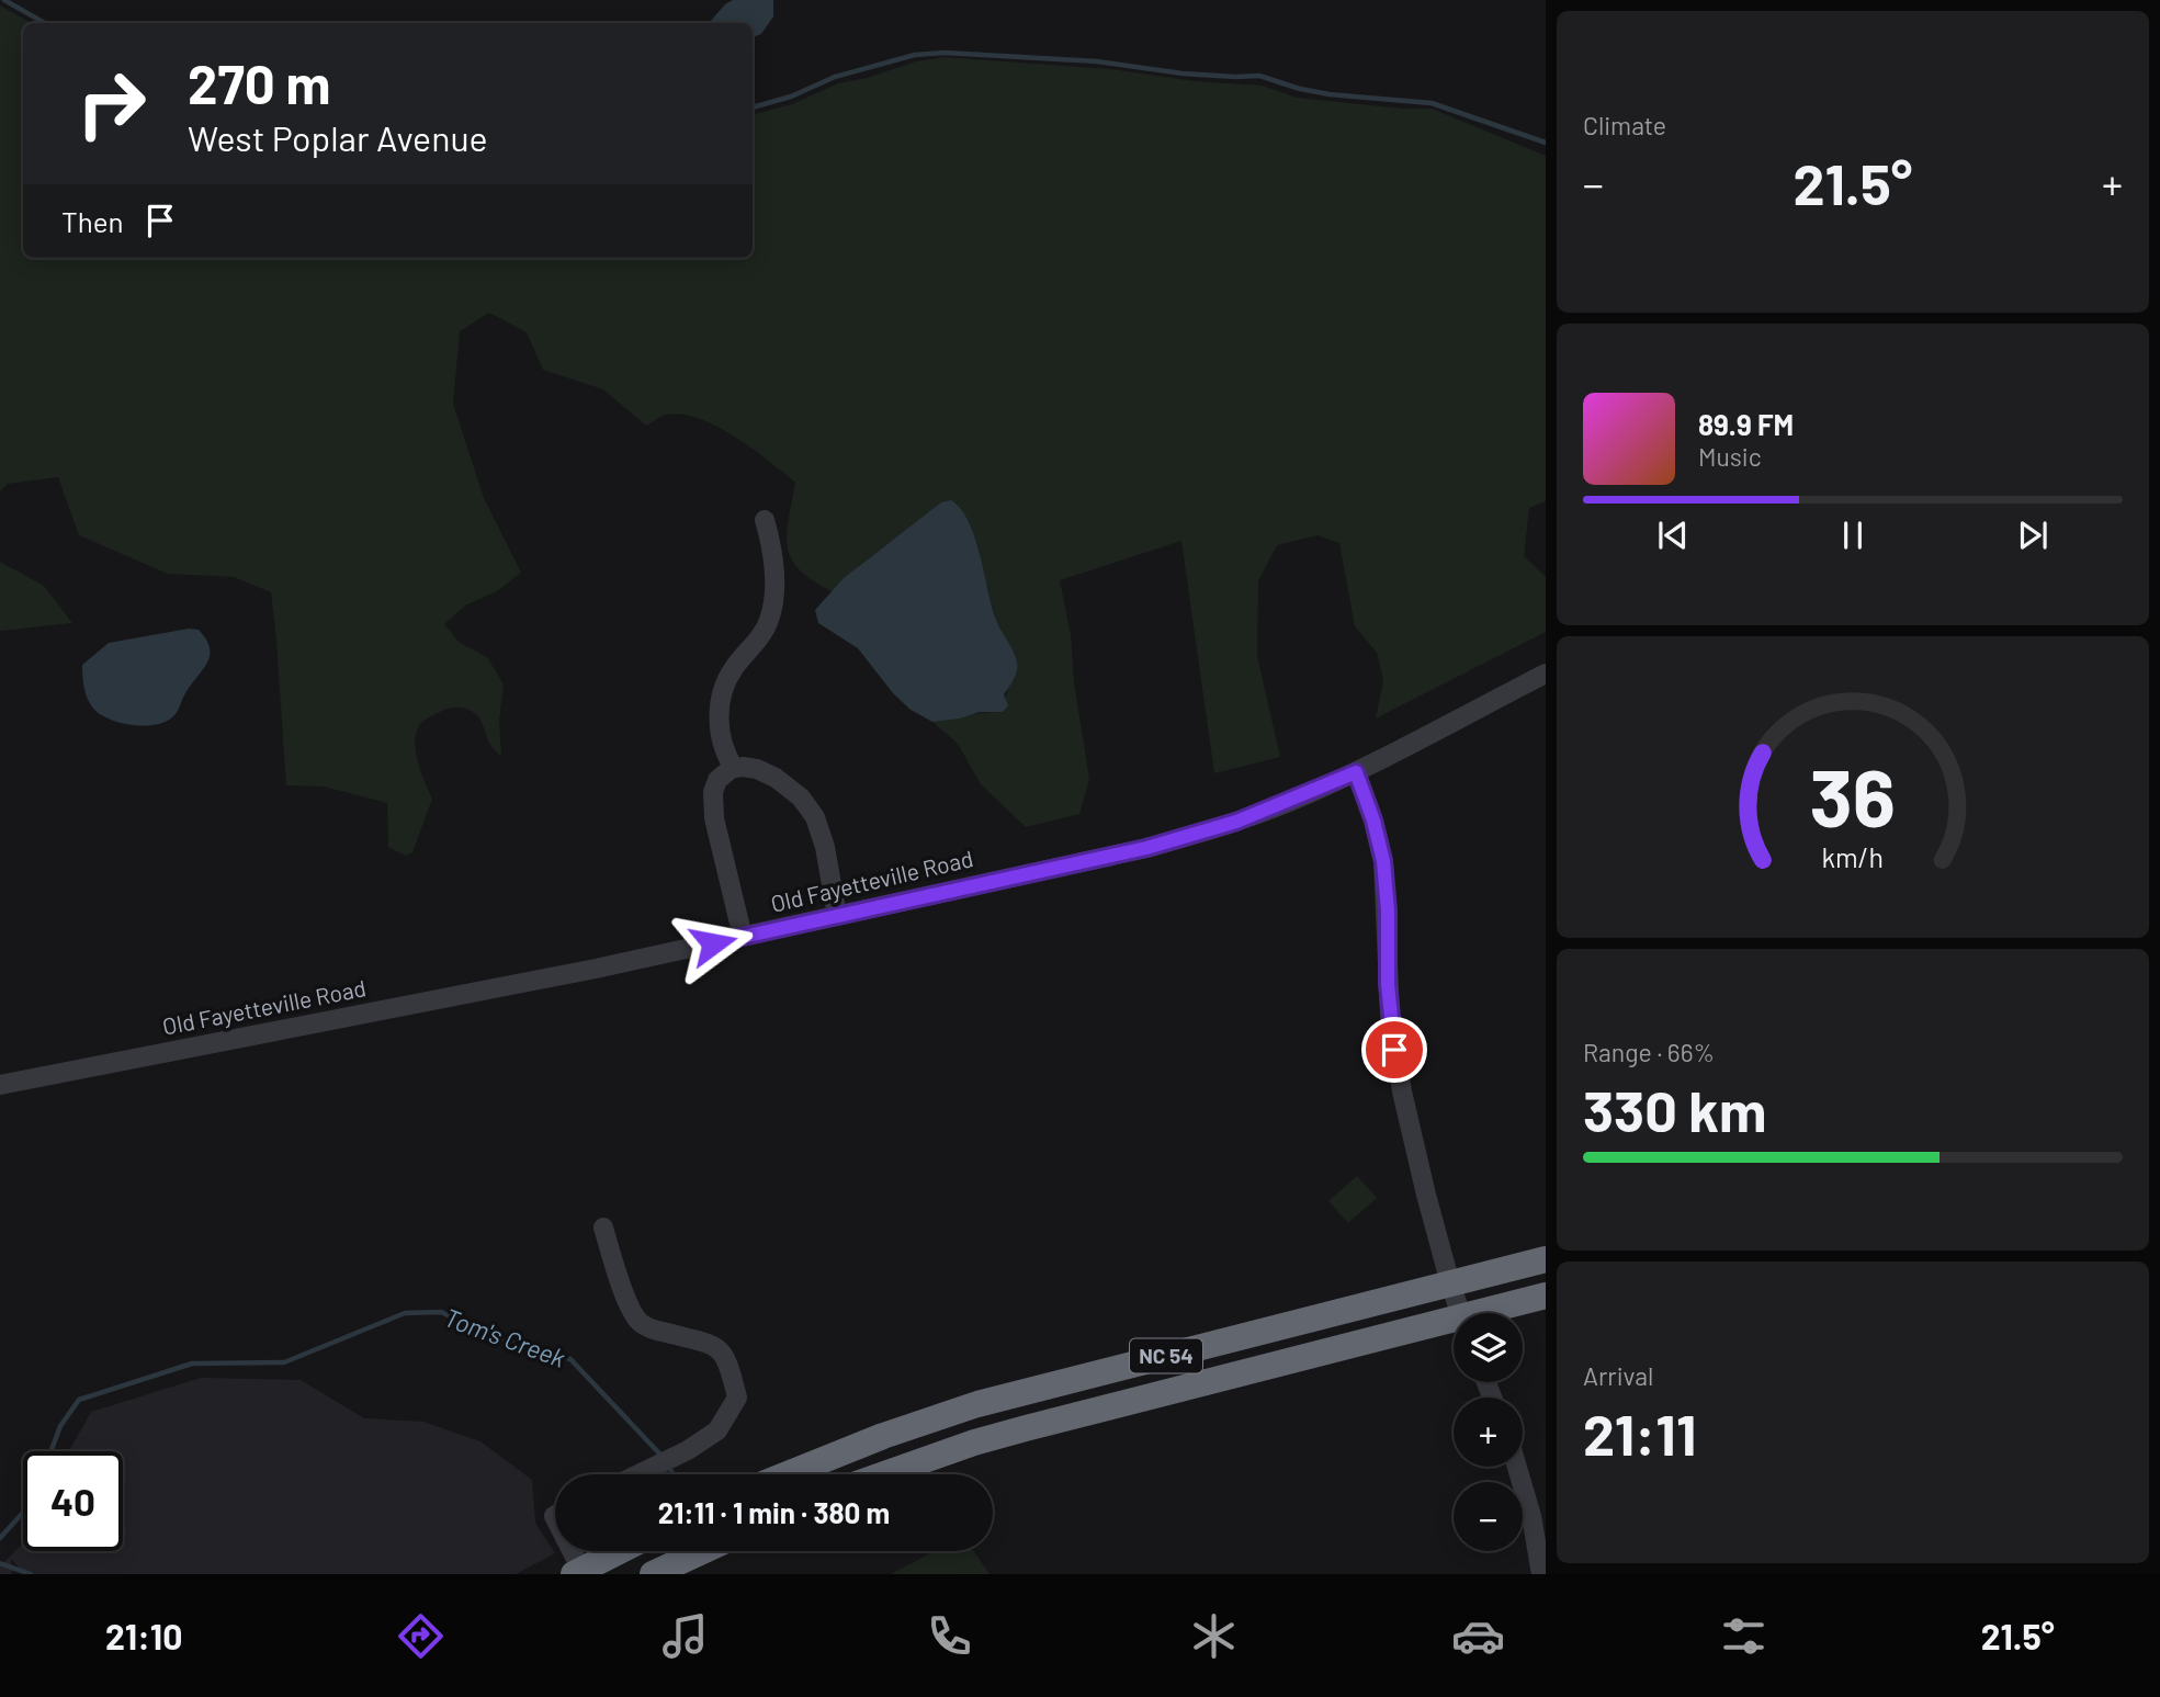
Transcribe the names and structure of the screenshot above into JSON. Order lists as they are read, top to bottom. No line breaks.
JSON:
{"streets":{"highway":["NC 54"],"street":["Old Fayetteville Road"]},"water":["Tom's Creek"],"page":{"tile":["Climate",["Range · 66%","330 km"],["Arrival","21:11"]],"turn":["270 m","West Poplar Avenue"],"heat":["−","21.5°","+"],"then":"Then","song":["89.9 FM","Music"],"map_buttons":["+","−"],"limit":"40","trip":"21:11 · 1 min · 380 m","tabs":["21:10","21.5°"],"gauge":["36","km/h"]}}
